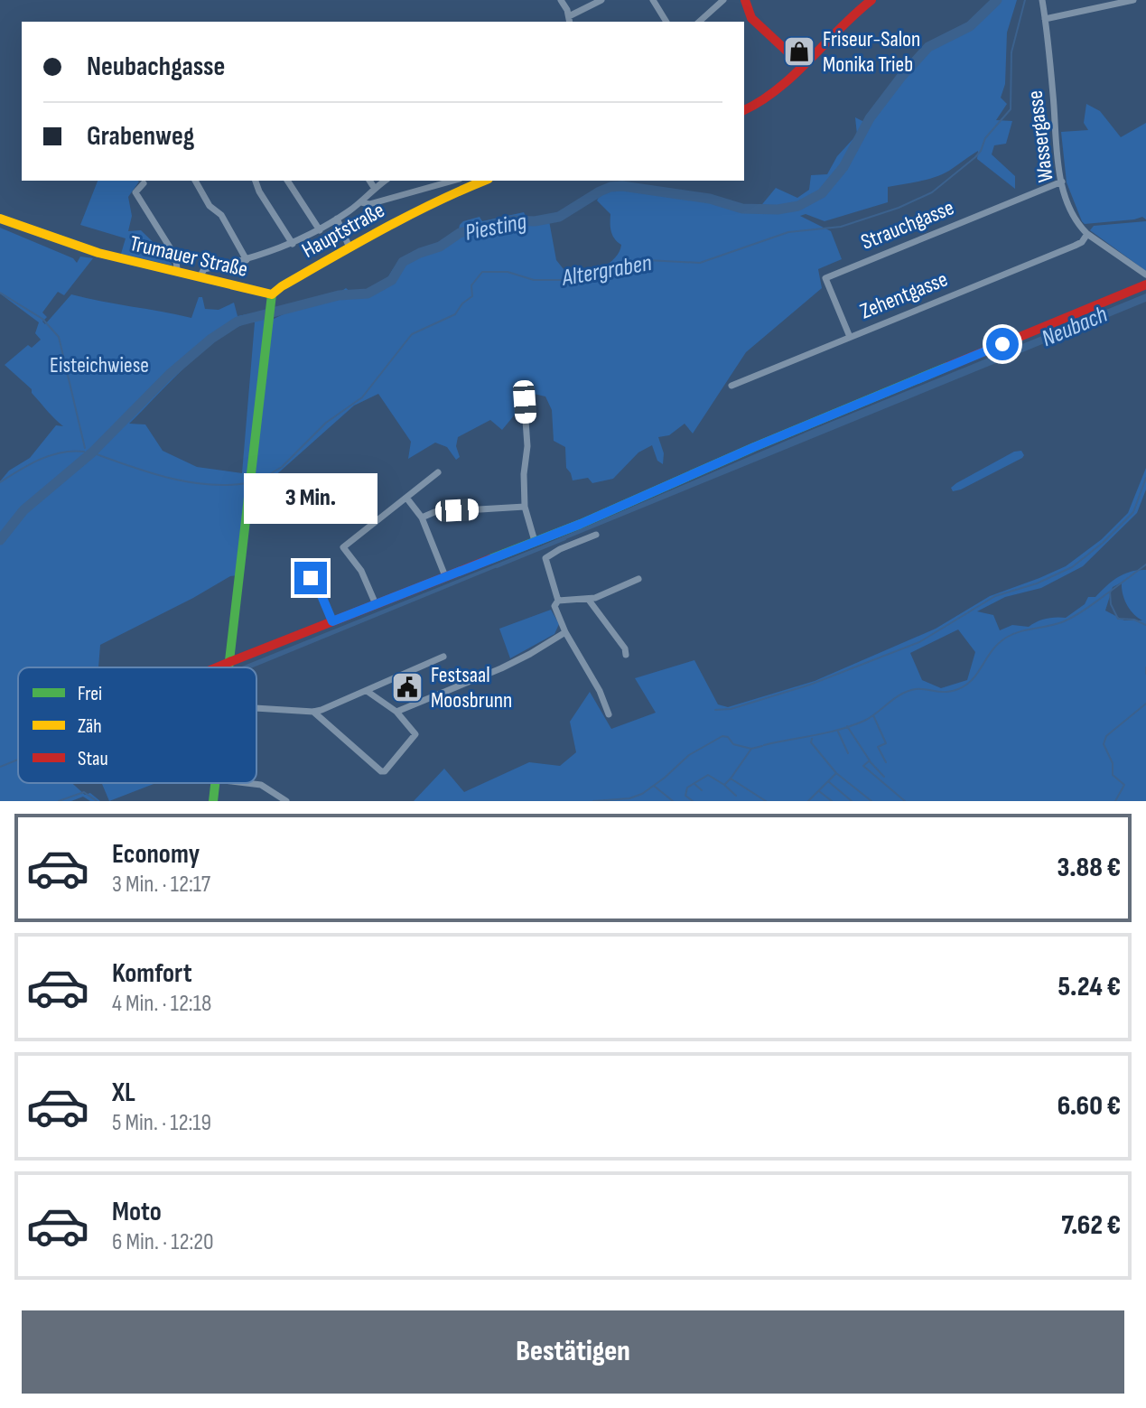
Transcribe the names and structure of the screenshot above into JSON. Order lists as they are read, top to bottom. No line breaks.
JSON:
{"streets":{"main road":["Hauptstraße","Trumauer Straße"],"street":["Wassergasse","Strauchgasse","Zehentgasse"]},"crossings":[["Wassergasse","Strauchgasse"],["Wassergasse","Zehentgasse"],["Strauchgasse","Zehentgasse"],["Hauptstraße","Trumauer Straße"]],"water":["Piesting","Altergraben","Neubach"],"parks":["Eisteichwiese"],"places":{"shop":["Friseur-Salon Monika Trieb"],"public building":["Festsaal Moosbrunn"]},"legend":["Frei","Zäh","Stau"],"page":{"banner":["Neubachgasse","Grabenweg"],"bubble":"3 Min.","list":[{"name":"Economy","note":"3 Min. · 12:17","value":"3.88 €"},{"name":"Komfort","note":"4 Min. · 12:18","value":"5.24 €"},{"name":"XL","note":"5 Min. · 12:19","value":"6.60 €"},{"name":"Moto","note":"6 Min. · 12:20","value":"7.62 €"}],"buttons":"Bestätigen"}}
